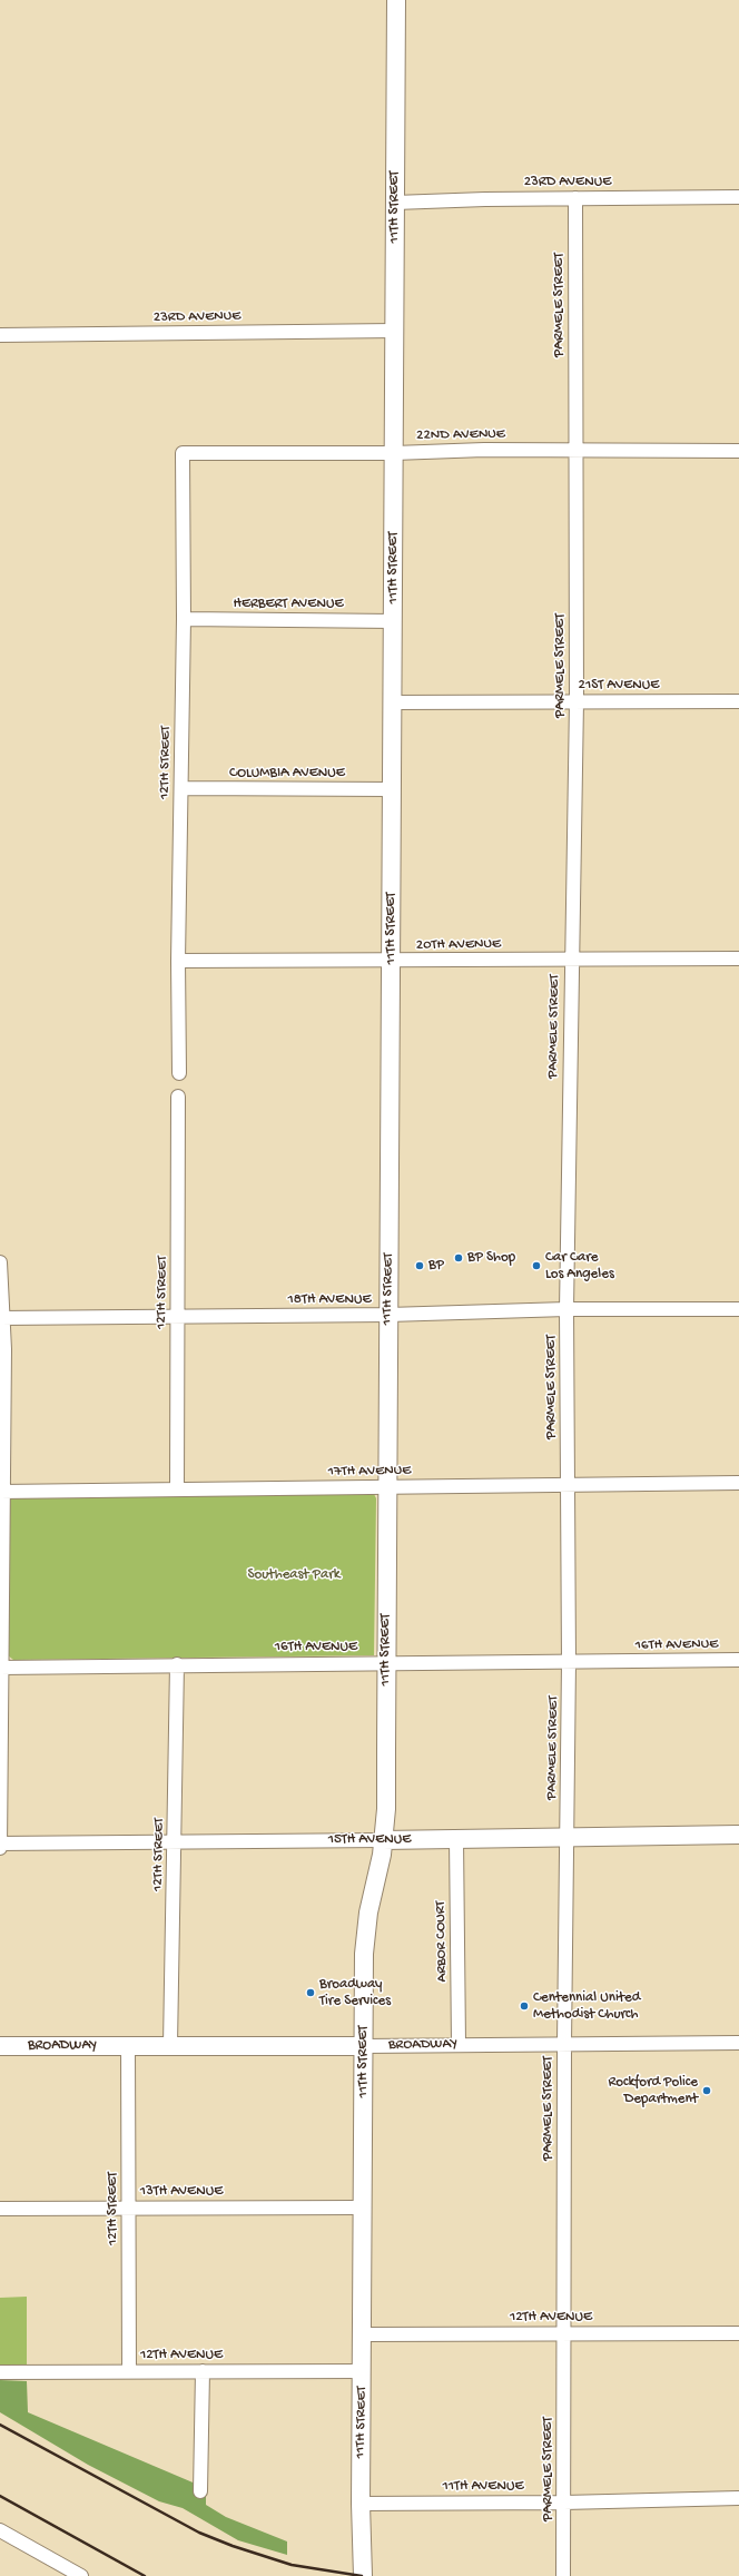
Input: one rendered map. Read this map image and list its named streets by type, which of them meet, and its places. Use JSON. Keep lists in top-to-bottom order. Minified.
{"streets":{"main road":["11TH STREET","15TH AVENUE","BROADWAY"],"street":["23RD AVENUE","PARMELE STREET","22ND AVENUE","HERBERT AVENUE","21ST AVENUE","12TH STREET","COLUMBIA AVENUE","20TH AVENUE","18TH AVENUE","17TH AVENUE","16TH AVENUE","ARBOR COURT","13TH AVENUE","12TH AVENUE","11TH AVENUE"]},"crossings":[["23RD AVENUE","11TH STREET"],["23RD AVENUE","PARMELE STREET"],["11TH STREET","22ND AVENUE"],["11TH STREET","HERBERT AVENUE"],["11TH STREET","21ST AVENUE"],["11TH STREET","COLUMBIA AVENUE"],["11TH STREET","20TH AVENUE"],["11TH STREET","18TH AVENUE"],["11TH STREET","17TH AVENUE"],["11TH STREET","16TH AVENUE"],["11TH STREET","15TH AVENUE"],["11TH STREET","BROADWAY"],["11TH STREET","13TH AVENUE"],["11TH STREET","12TH AVENUE"],["11TH STREET","11TH AVENUE"],["PARMELE STREET","22ND AVENUE"],["PARMELE STREET","21ST AVENUE"],["PARMELE STREET","20TH AVENUE"],["PARMELE STREET","18TH AVENUE"],["PARMELE STREET","17TH AVENUE"],["PARMELE STREET","16TH AVENUE"],["PARMELE STREET","15TH AVENUE"],["PARMELE STREET","BROADWAY"],["PARMELE STREET","12TH AVENUE"],["PARMELE STREET","11TH AVENUE"],["22ND AVENUE","12TH STREET"],["HERBERT AVENUE","12TH STREET"],["12TH STREET","COLUMBIA AVENUE"],["12TH STREET","20TH AVENUE"],["12TH STREET","18TH AVENUE"],["12TH STREET","17TH AVENUE"],["12TH STREET","16TH AVENUE"],["12TH STREET","15TH AVENUE"],["12TH STREET","BROADWAY"],["12TH STREET","13TH AVENUE"],["12TH STREET","12TH AVENUE"],["15TH AVENUE","ARBOR COURT"],["ARBOR COURT","BROADWAY"]],"parks":["Southeast Park"],"places":["BP Shop","BP","Car Care Los Angeles","Broadway Tire Services","Centennial United Methodist Church","Rockford Police Department"]}
